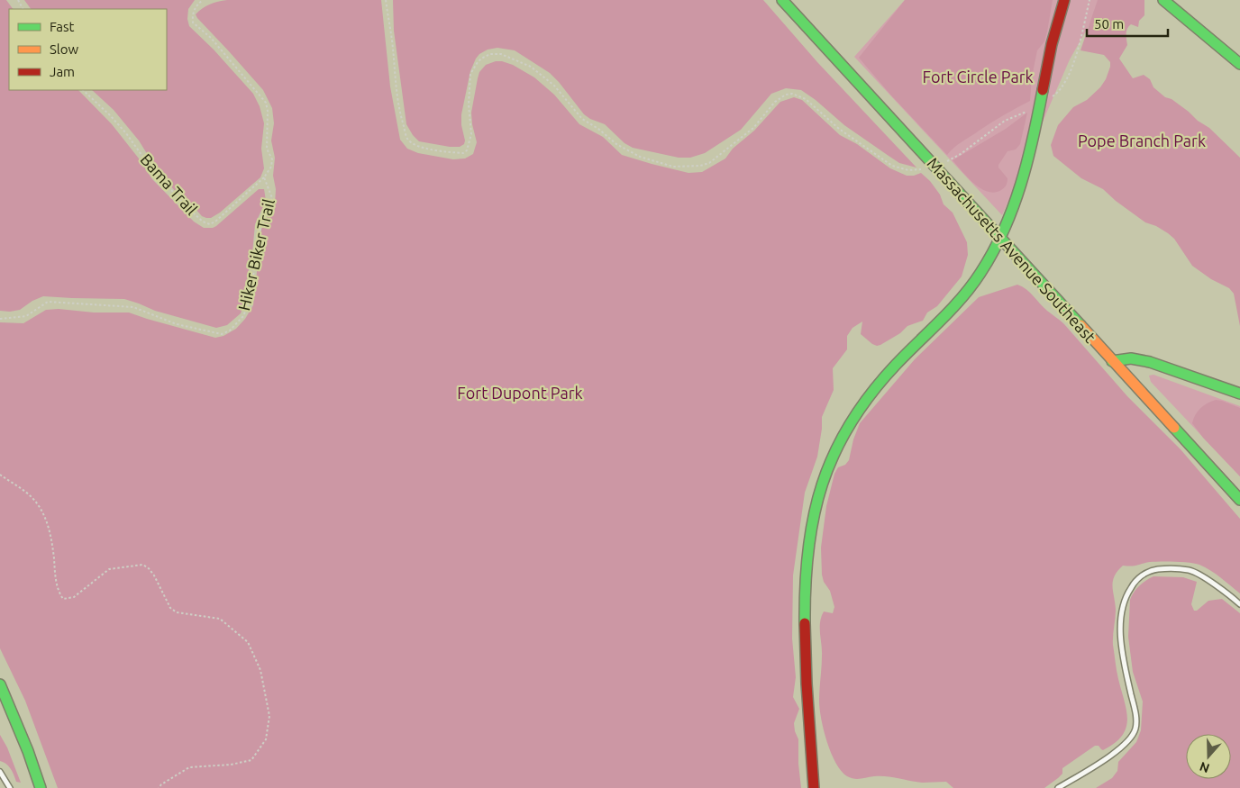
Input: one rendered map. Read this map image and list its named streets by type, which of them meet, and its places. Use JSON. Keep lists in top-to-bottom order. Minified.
{"streets":{"main road":["Massachusetts Avenue Southeast"],"path":["Bama Trail","Hiker Biker Trail"]},"crossings":[["Bama Trail","Hiker Biker Trail"]],"parks":["Fort Circle Park","Pope Branch Park","Fort Dupont Park"],"legend":["Fast","Slow","Jam"],"scale_bar":"50 m","north":"bottom"}
